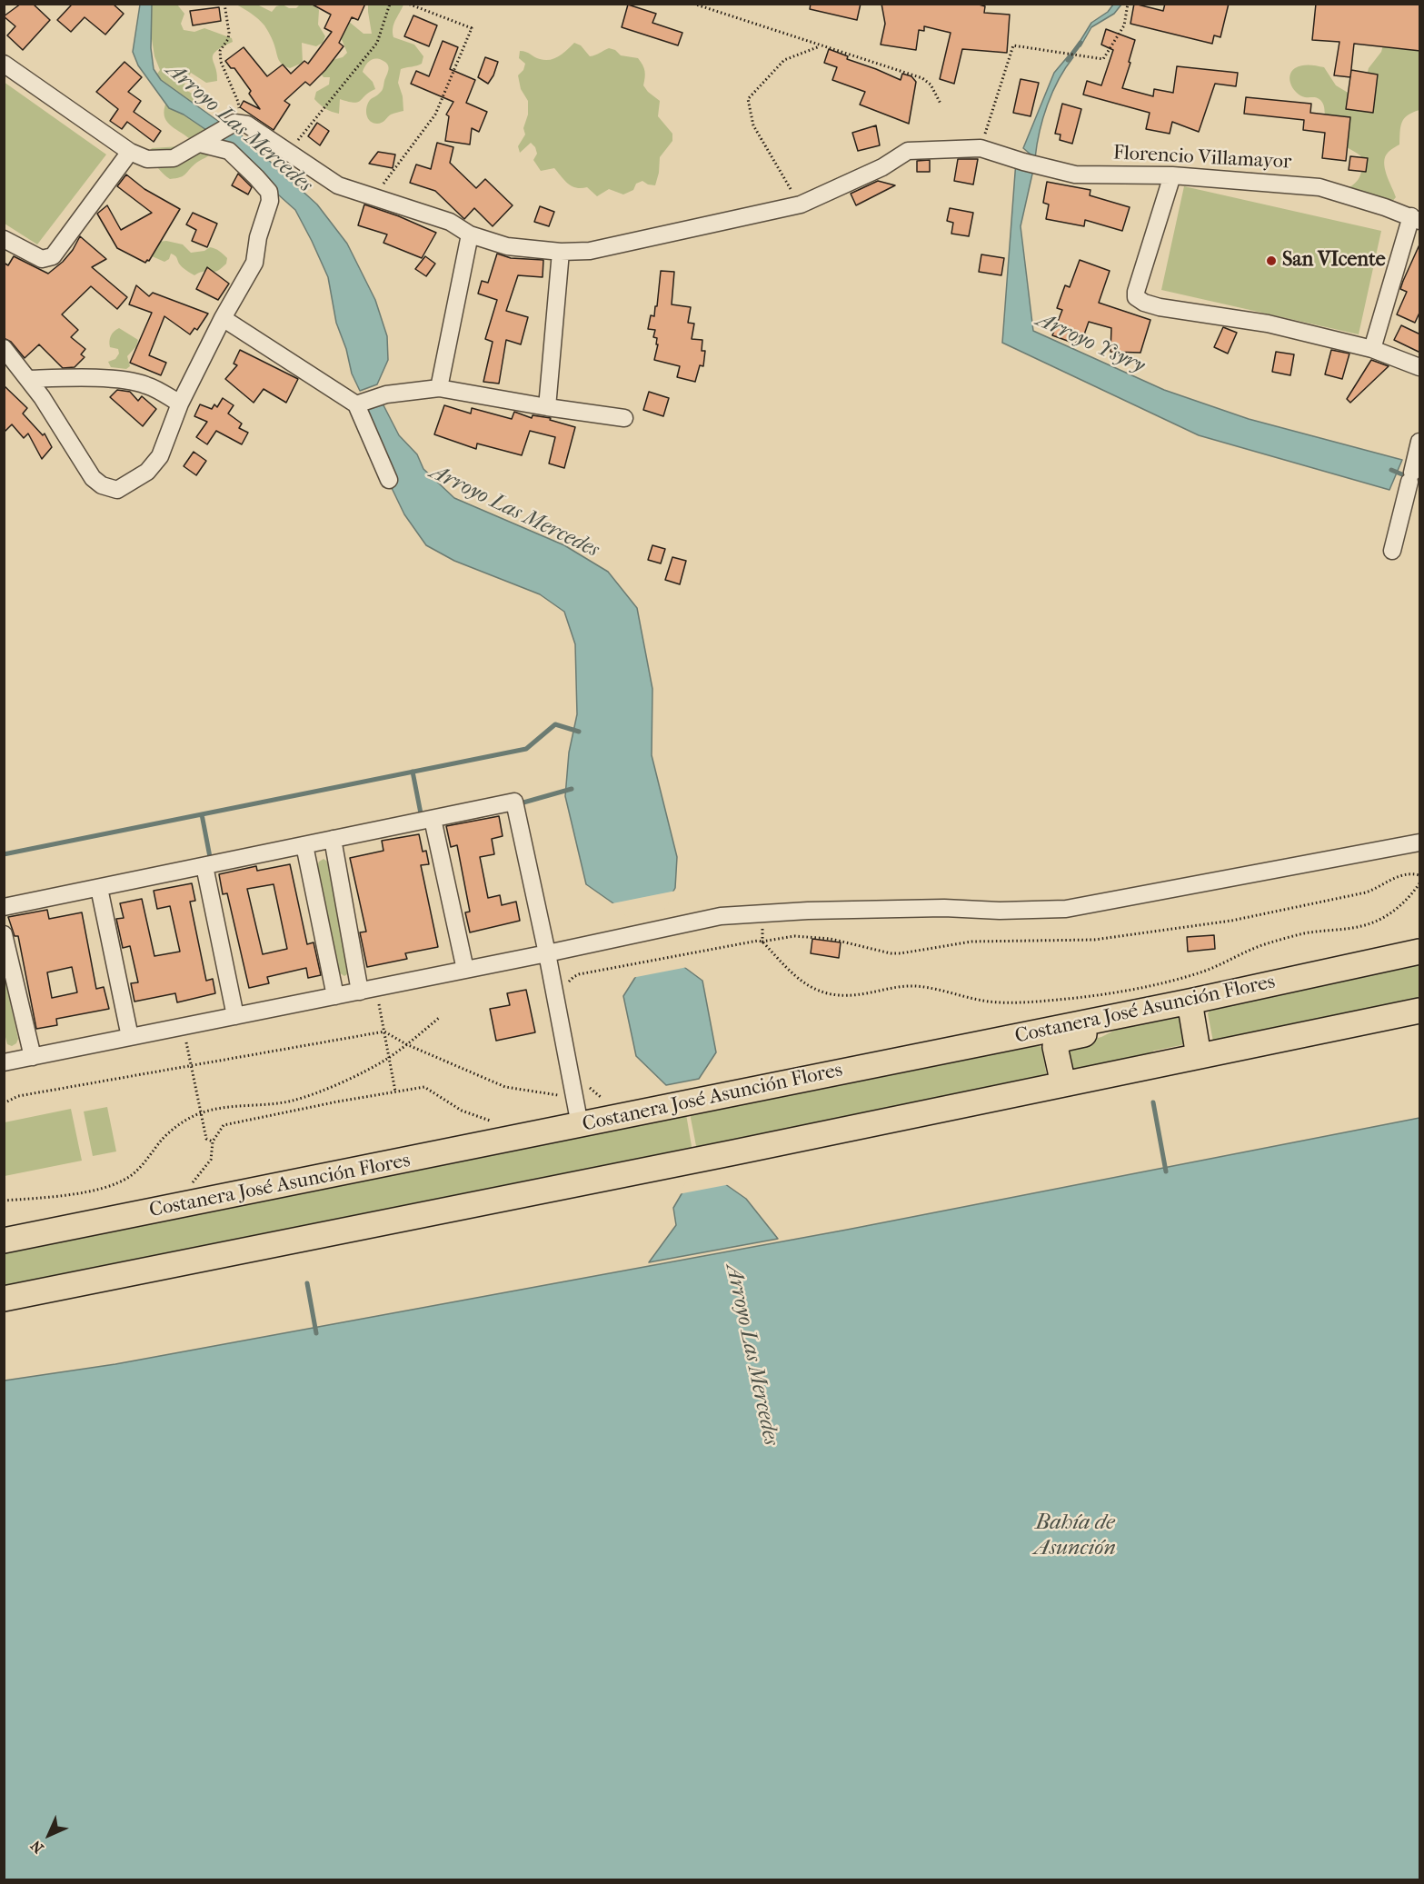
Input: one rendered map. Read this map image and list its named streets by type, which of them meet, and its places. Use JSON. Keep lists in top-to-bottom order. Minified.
{"streets":{"highway":["Costanera José Asunción Flores"],"street":["Florencio Villamayor"]},"water":["Arroyo Las Mercedes","Arroyo Ysyry","Bahía de Asunción"],"places":["San VIcente"],"north":"bottom left"}
